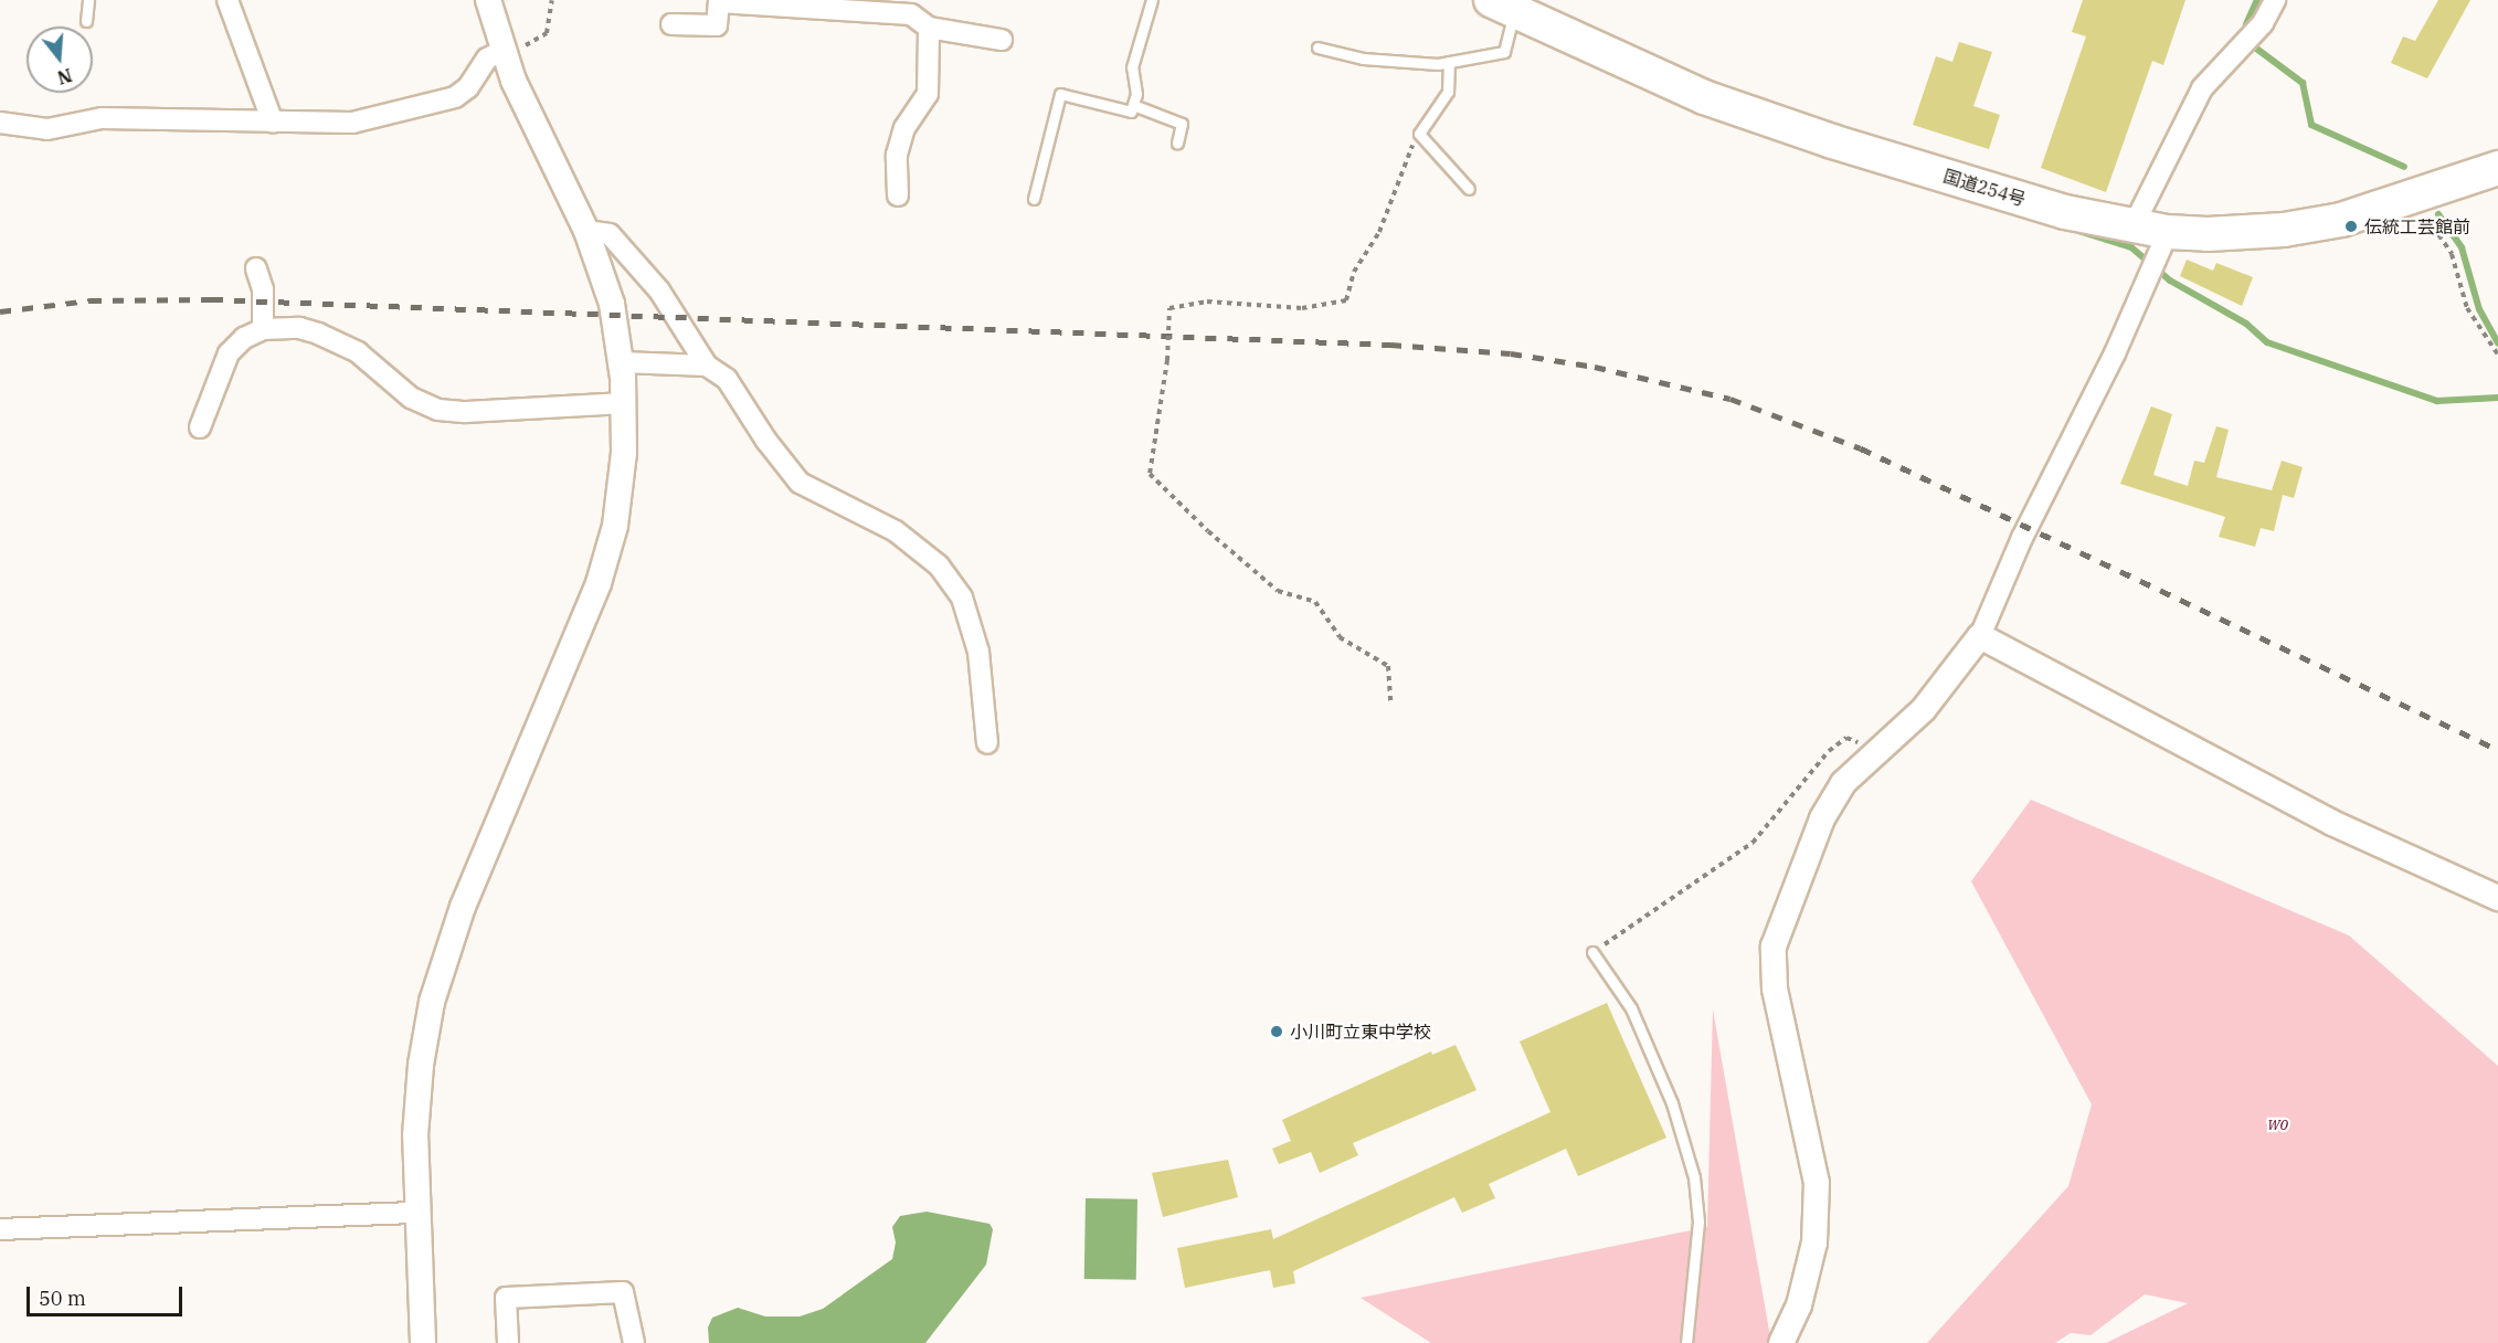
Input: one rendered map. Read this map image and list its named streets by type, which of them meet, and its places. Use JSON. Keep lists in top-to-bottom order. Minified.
{"streets":{"highway":["国道254号"]},"parks":["wo"],"places":["伝統工芸館前","小川町立東中学校"],"scale_bar":"50 m","north":"bottom"}
